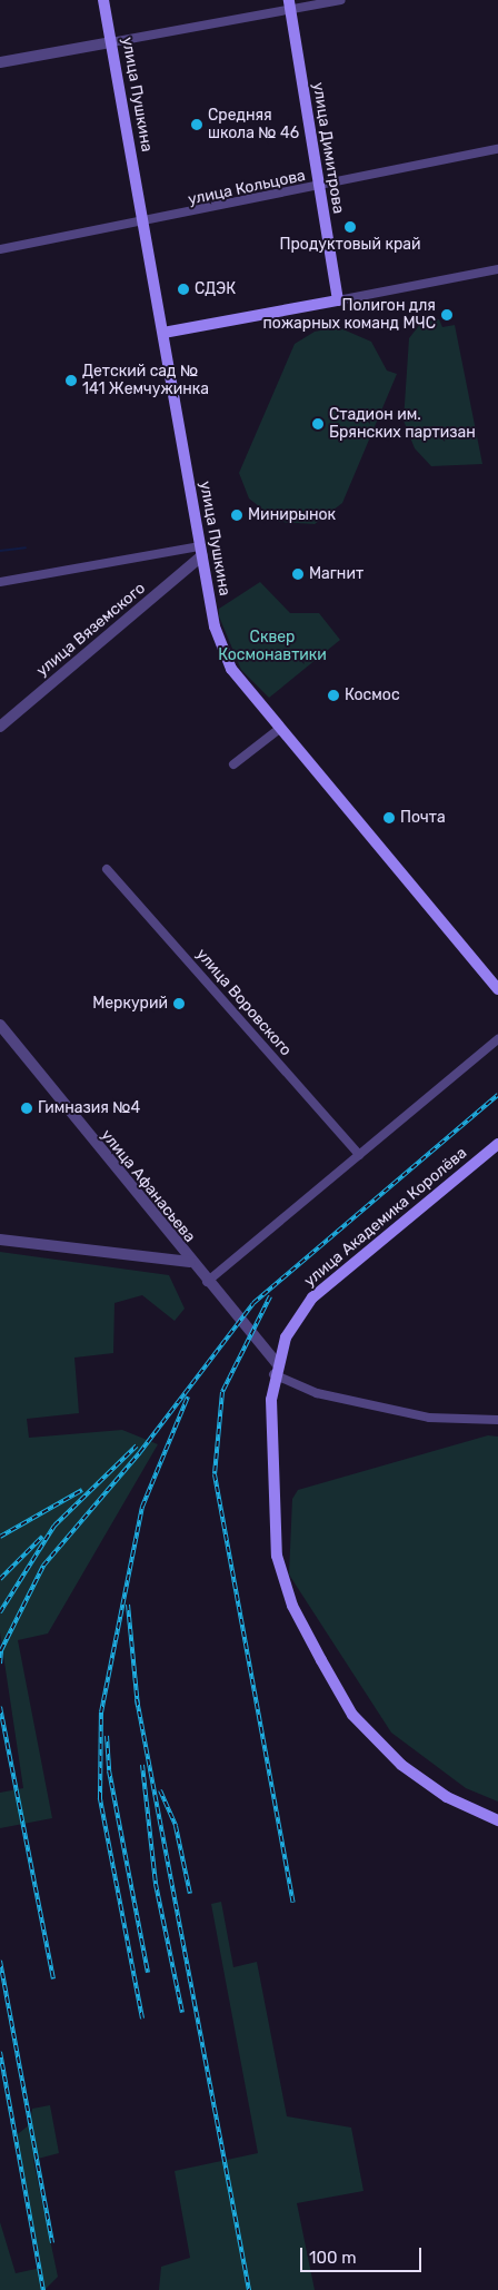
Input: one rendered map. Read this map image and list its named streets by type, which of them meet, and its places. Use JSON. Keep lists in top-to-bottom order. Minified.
{"streets":{"main road":["улица Пушкина","улица Димитрова","улица Академика Королёва"],"street":["улица Кольцова","улица Вяземского","улица Воровского","улица Афанасьева"]},"crossings":[["улица Пушкина","улица Кольцова"],["улица Пушкина","улица Вяземского"],["улица Димитрова","улица Кольцова"],["улица Афанасьева","улица Академика Королёва"]],"parks":["Сквер Космонавтики"],"places":["Средняя школа № 46","Продуктовый край","СДЭК","Полигон для пожарных команд МЧС","Детский сад № 141 Жемчужинка","Стадион им. Брянских партизан","Минирынок","Магнит","Космос","Почта","Меркурий","Гимназия №4"],"scale_bar":"100 m"}
